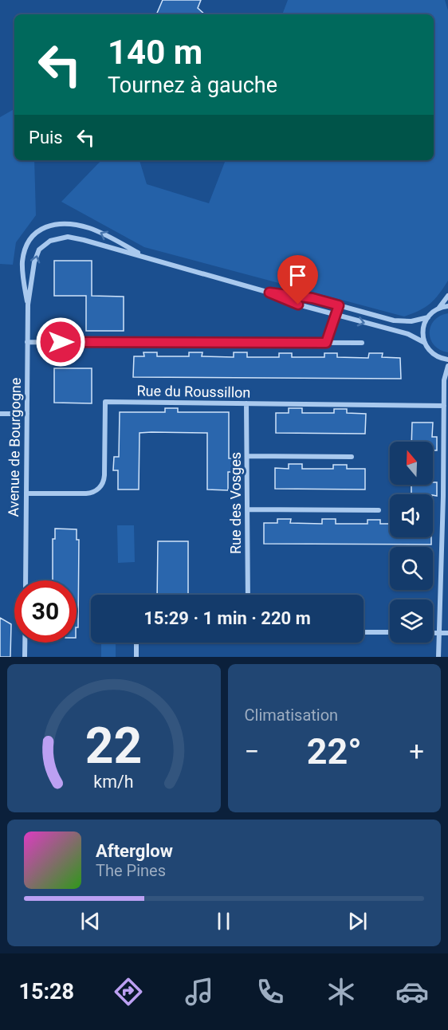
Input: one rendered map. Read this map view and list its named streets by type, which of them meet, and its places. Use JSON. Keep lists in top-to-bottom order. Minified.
{"streets":{"street":["Rue du Roussillon","Avenue de Bourgogne","Rue des Vosges"]},"crossings":[["Rue du Roussillon","Avenue de Bourgogne"],["Rue du Roussillon","Rue des Vosges"]],"north":"top","page":{"turn":["140 m","Tournez à gauche"],"then":"Puis","limit":"30","trip":"15:29 · 1 min · 220 m","tile":"Climatisation","heat":["−","22°","+"],"song":["Afterglow","The Pines"],"tabs":"15:28","gauge":["22","km/h"]}}
